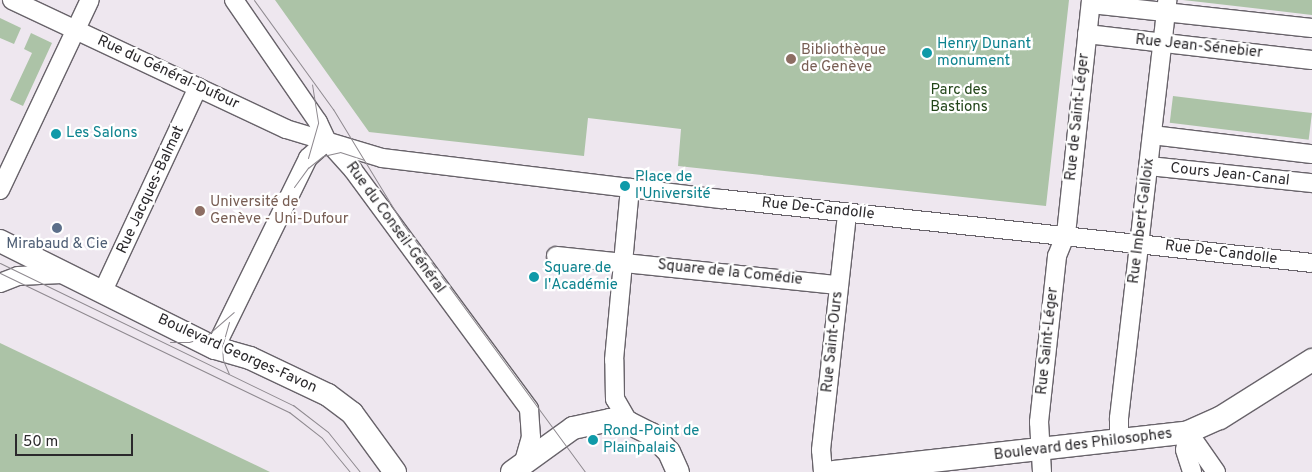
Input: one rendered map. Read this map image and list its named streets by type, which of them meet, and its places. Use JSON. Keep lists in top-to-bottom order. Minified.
{"streets":{"main road":["Boulevard Georges-Favon","Boulevard des Philosophes"],"street":["Rue Jean-Sénebier","Rue du Général-Dufour","Rue de Saint-Léger","Cours Jean-Canal","Rue Jacques-Balmat","Rue De-Candolle","Rue Imbert-Galloix","Rue du Conseil-Général","Square de la Comédie","Rue Saint-Léger","Rue Saint-Ours"]},"crossings":[["Rue Jean-Sénebier","Rue de Saint-Léger"],["Rue Jean-Sénebier","Rue Imbert-Galloix"],["Rue du Général-Dufour","Rue Jacques-Balmat"],["Rue du Général-Dufour","Rue De-Candolle"],["Rue du Général-Dufour","Rue du Conseil-Général"],["Rue de Saint-Léger","Rue De-Candolle"],["Rue de Saint-Léger","Rue Saint-Léger"],["Cours Jean-Canal","Rue Imbert-Galloix"],["Rue Jacques-Balmat","Boulevard Georges-Favon"],["Rue De-Candolle","Rue Imbert-Galloix"],["Rue De-Candolle","Rue du Conseil-Général"],["Rue De-Candolle","Rue Saint-Léger"],["Rue De-Candolle","Rue Saint-Ours"],["Rue Imbert-Galloix","Boulevard des Philosophes"],["Square de la Comédie","Rue Saint-Ours"],["Rue Saint-Léger","Boulevard des Philosophes"]],"parks":["Parc des Bastions"],"places":["Henry Dunant monument","Bibliothèque de Genève","Les Salons","Place de l'Université","Université de Genève - Uni-Dufour","Mirabaud & Cie","Square de l'Académie","Rond-Point de Plainpalais"],"scale_bar":"50 m"}
